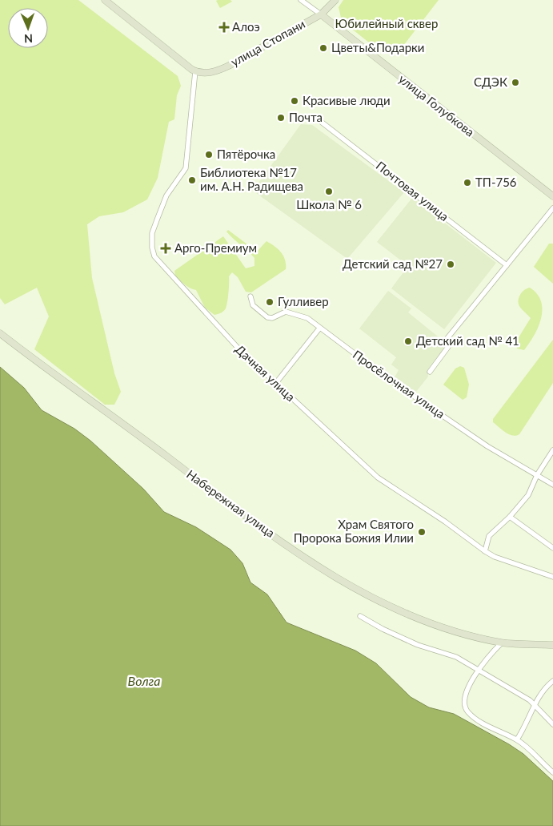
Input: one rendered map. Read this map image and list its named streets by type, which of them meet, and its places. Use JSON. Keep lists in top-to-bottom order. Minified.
{"streets":{"street":["улица Стопани","улица Голубкова","Почтовая улица","Дачная улица","Просёлочная улица","Набережная улица"]},"crossings":[["улица Стопани","улица Голубкова"],["улица Стопани","Дачная улица"]],"water":["Волга"],"parks":["Юбилейный сквер"],"places":{"health":["Алоэ","Арго-Премиум"],"other":["Цветы&Подарки","СДЭК","Красивые люди","Почта","Пятёрочка","Библиотека №17 им. А.Н. Радищева","ТП-756","Школа № 6","Детский сад №27","Гулливер","Детский сад № 41","Храм Святого Пророка Божия Илии"]},"north":"bottom"}
